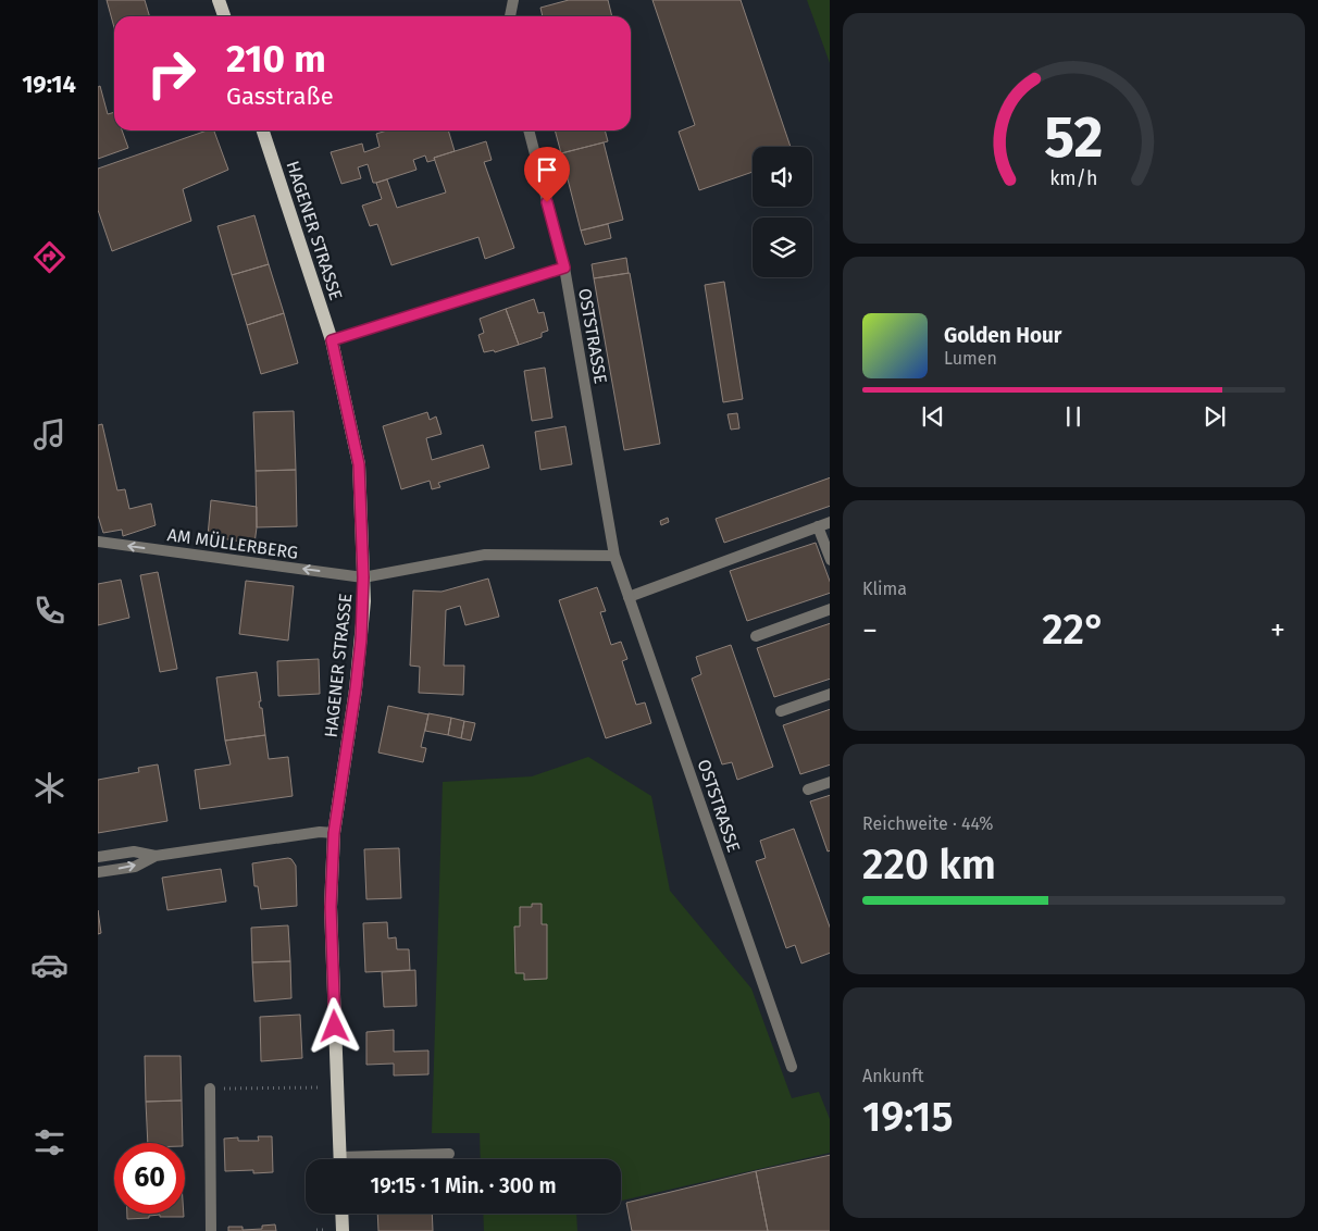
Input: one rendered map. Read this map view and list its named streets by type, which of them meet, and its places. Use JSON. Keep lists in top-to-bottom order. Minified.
{"streets":{"main road":["HAGENER STRASSE"],"street":["OSTSTRASSE","AM MÜLLERBERG"]},"crossings":[["HAGENER STRASSE","AM MÜLLERBERG"]],"one_way":["AM MÜLLERBERG"],"page":{"tabs":"19:14","turn":["210 m","Gasstraße"],"song":["Golden Hour","Lumen"],"tile":["Klima",["Reichweite · 44%","220 km"],["Ankunft","19:15"]],"heat":["−","22°","+"],"limit":"60","trip":"19:15 · 1 Min. · 300 m","gauge":["52","km/h"]}}
